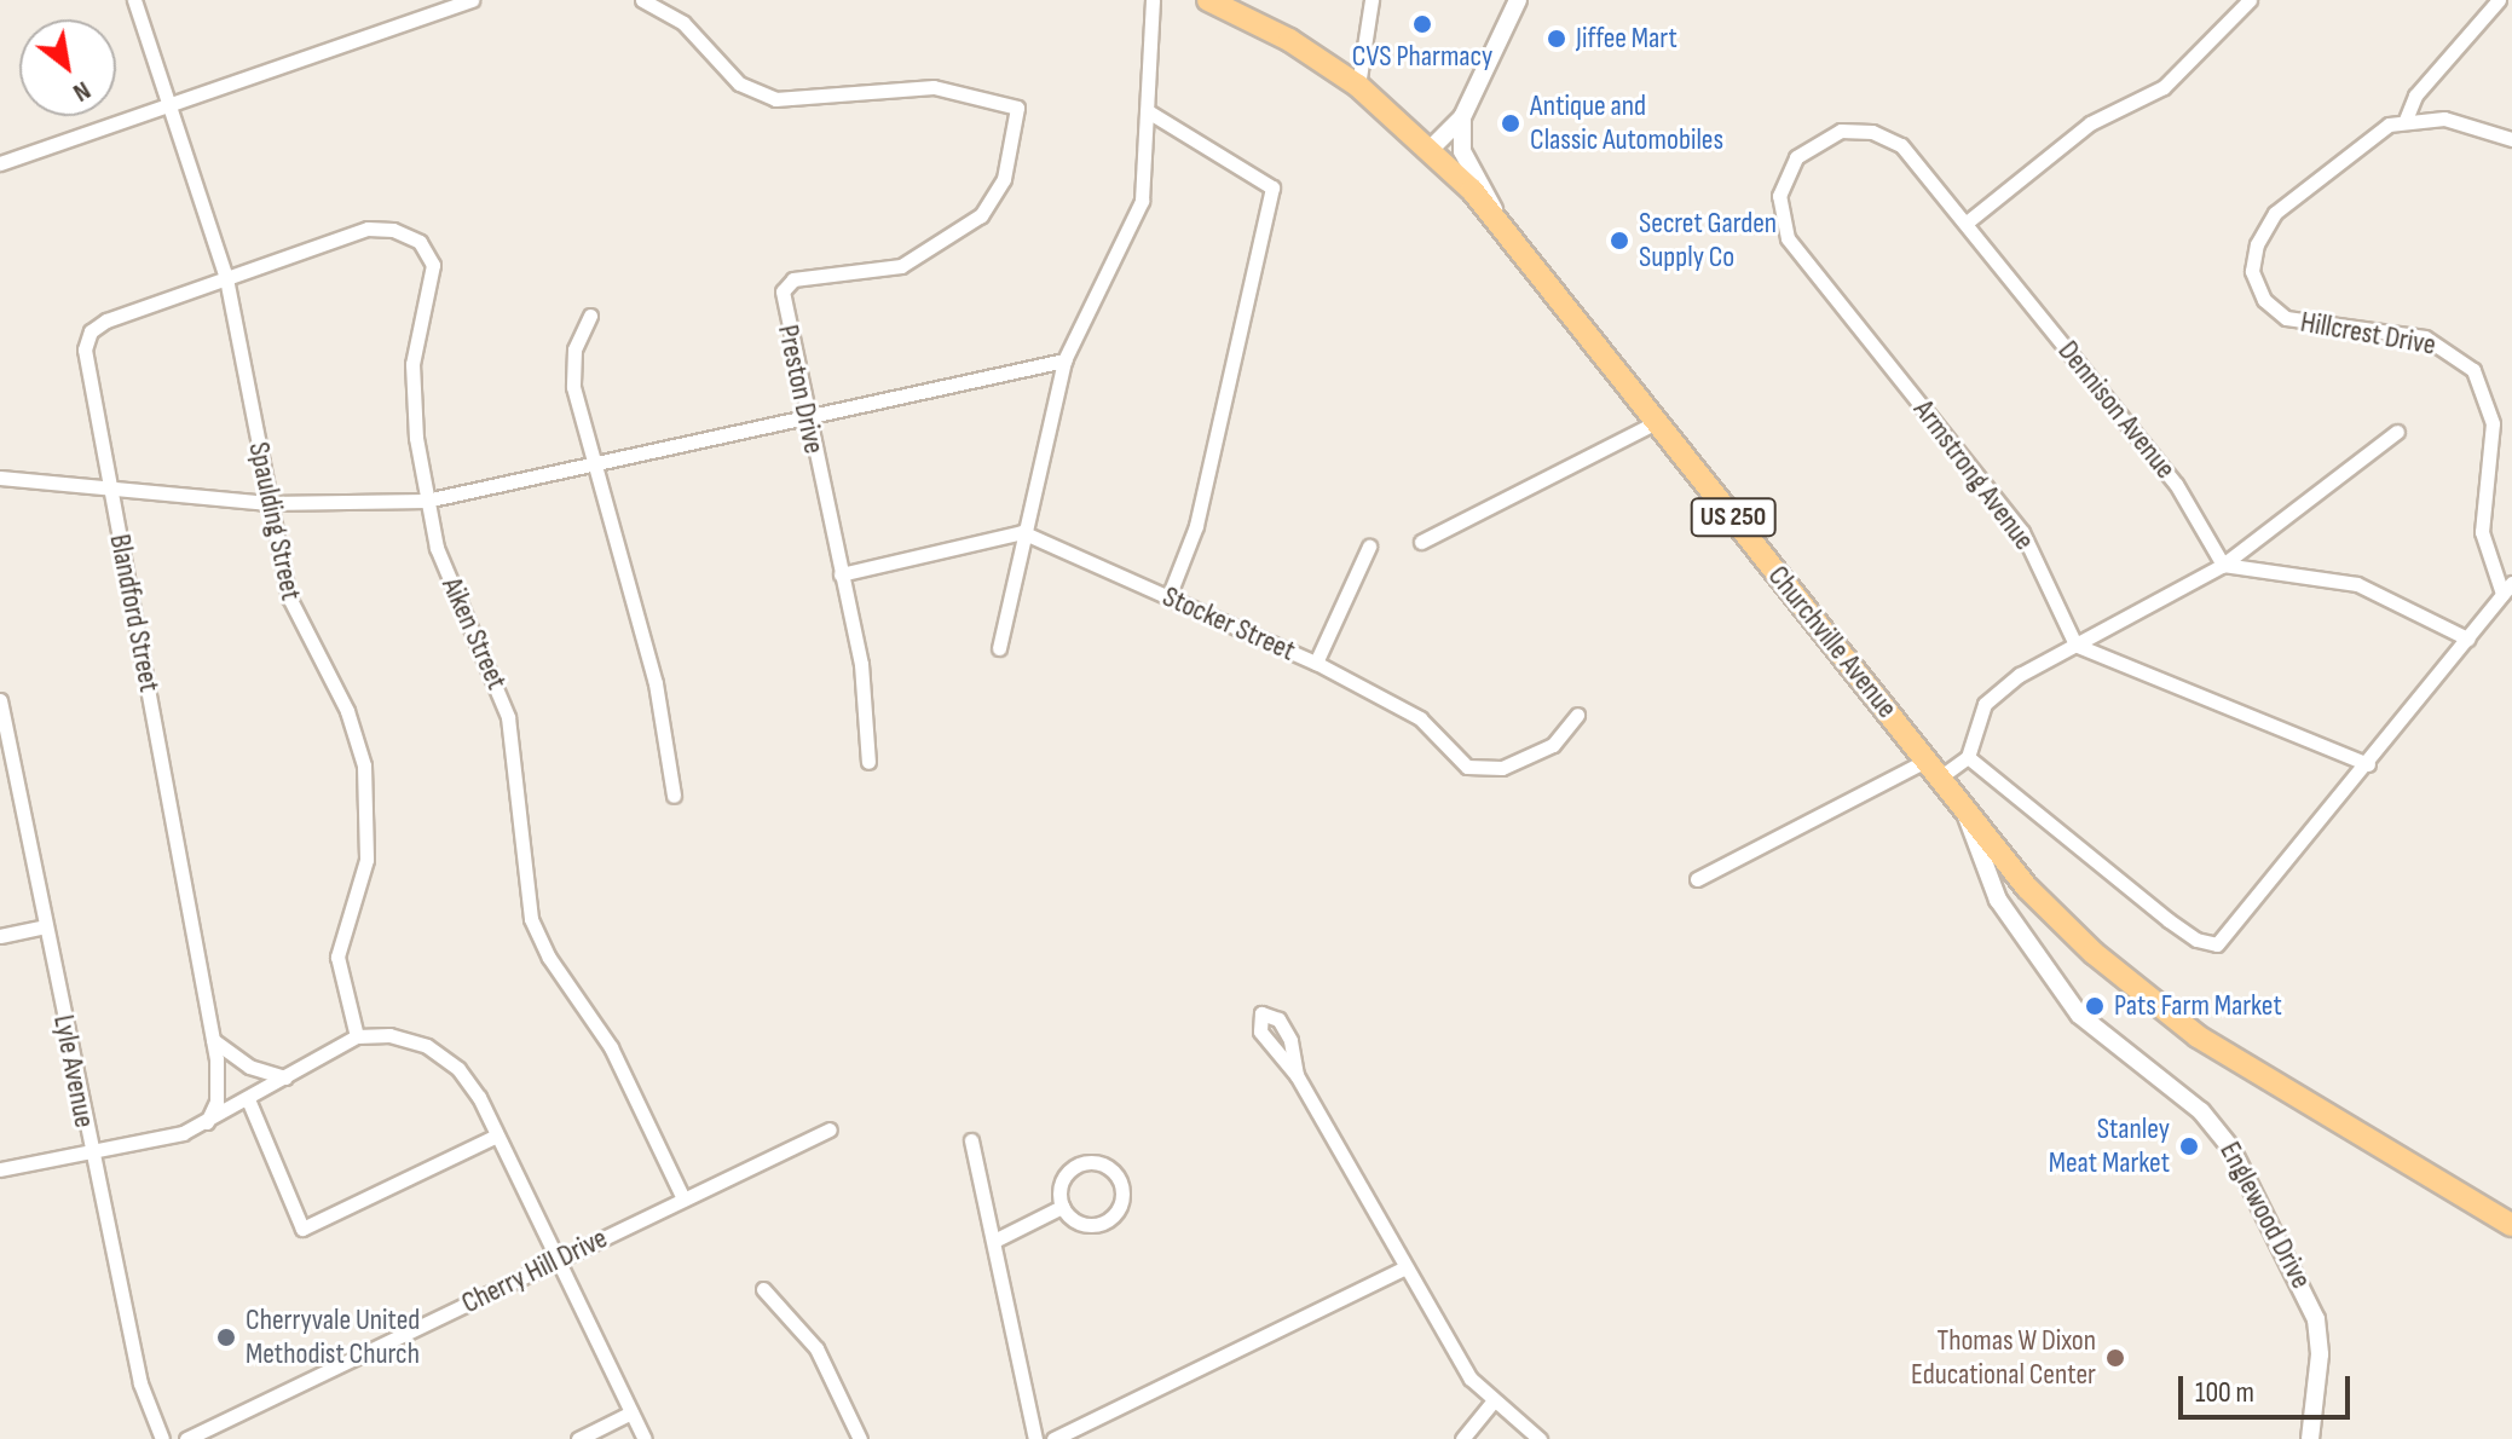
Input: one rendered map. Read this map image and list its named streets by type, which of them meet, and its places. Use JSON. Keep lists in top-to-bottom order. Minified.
{"streets":{"main road":["US 250","Churchville Avenue"],"street":["Hillcrest Drive","Preston Drive","Dennison Avenue","Armstrong Avenue","Spaulding Street","Blandford Street","Stocker Street","Aiken Street","Lyle Avenue","Englewood Drive","Cherry Hill Drive"]},"crossings":[["Dennison Avenue","Armstrong Avenue"],["Spaulding Street","Blandford Street"],["Spaulding Street","Aiken Street"],["Blandford Street","Aiken Street"],["Aiken Street","Cherry Hill Drive"],["Churchville Avenue","Englewood Drive"]],"places":["CVS Pharmacy","Jiffee Mart","Antique and Classic Automobiles","Secret Garden Supply Co","Pats Farm Market","Stanley Meat Market","Cherryvale United Methodist Church","Thomas W Dixon Educational Center"],"scale_bar":"100 m","north":"bottom right"}
